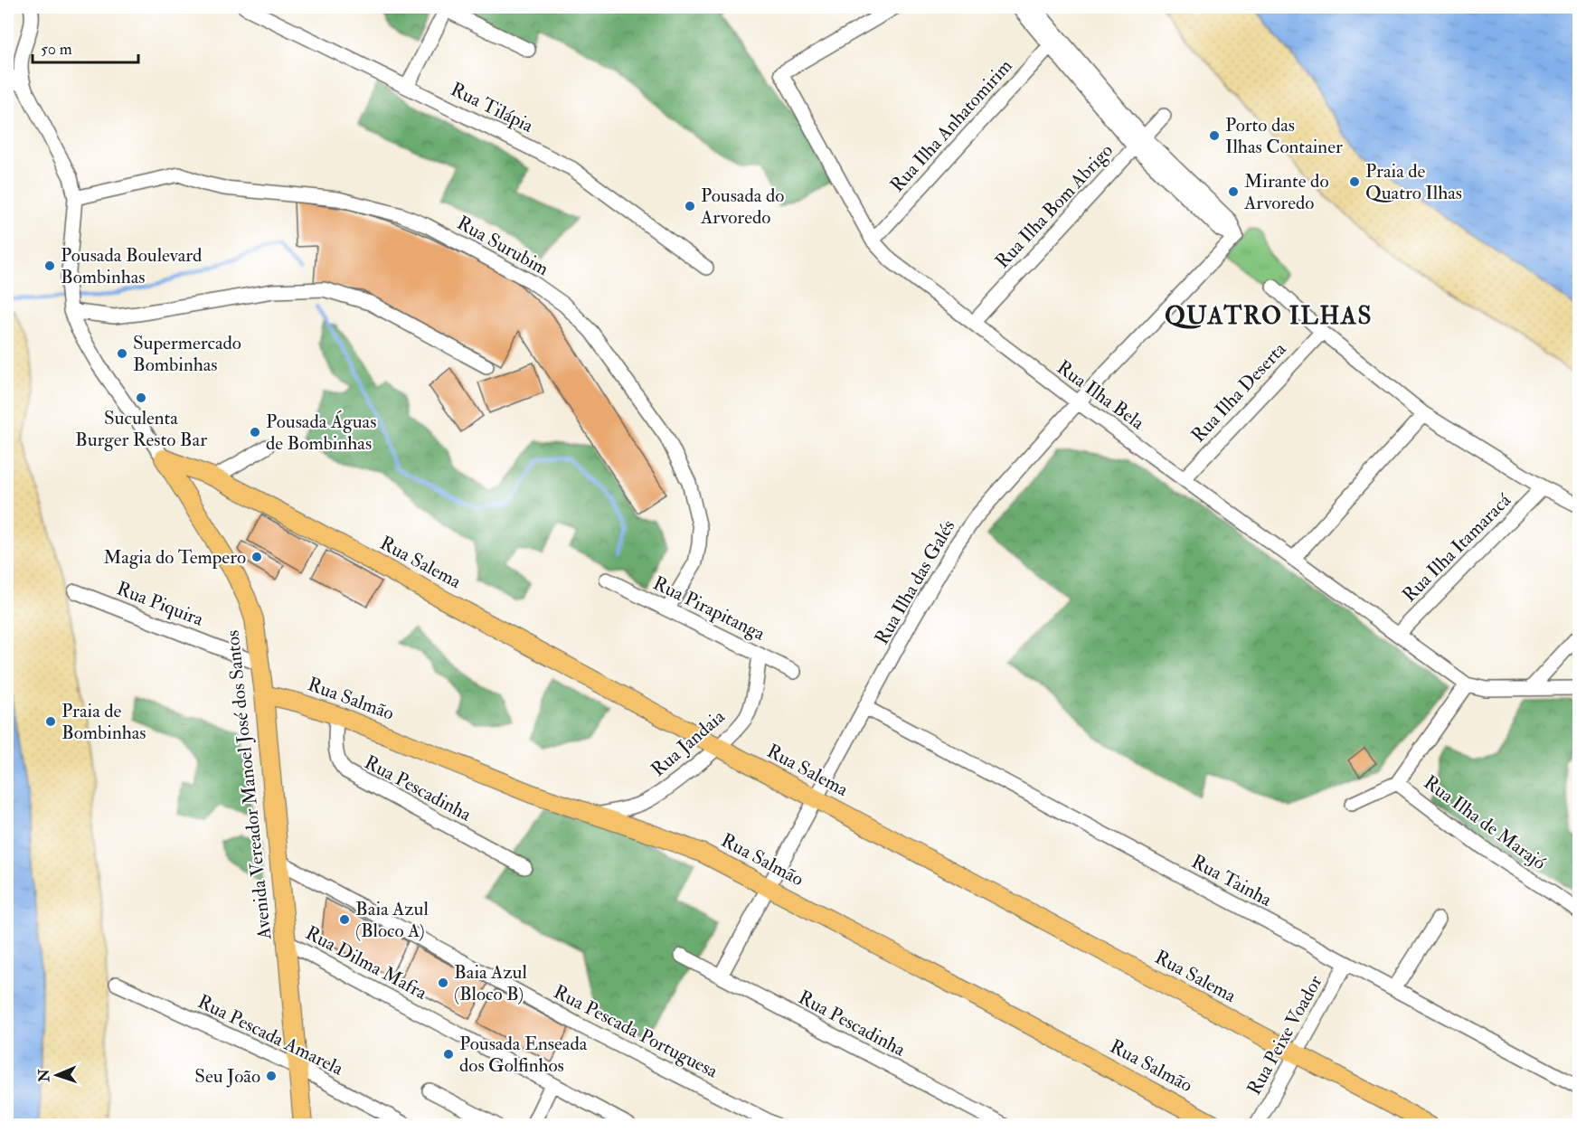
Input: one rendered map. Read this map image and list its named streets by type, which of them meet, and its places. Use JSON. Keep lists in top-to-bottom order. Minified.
{"streets":{"main road":["Rua Salema","Rua Salmão","Avenida Vereador Manoel José dos Santos"],"street":["Rua Tilápia","Rua Ilha Anhatomirim","Rua Ilha Bom Abrigo","Rua Surubim","Rua Ilha Deserta","Rua Ilha Bela","Rua Ilha Itamaracá","Rua Ilha das Galés","Rua Piquira","Rua Pirapitanga","Rua Jandaia","Rua Pescadinha","Rua Ilha de Marajó","Rua Tainha","Rua Dilma Mafra","Rua Pescada Portuguesa","Rua Pescada Amarela","Rua Peixe Voador"]},"crossings":[["Rua Ilha Anhatomirim","Rua Ilha Bela"],["Rua Ilha Bom Abrigo","Rua Ilha Bela"],["Rua Ilha Bom Abrigo","Rua Ilha das Galés"],["Rua Surubim","Rua Pirapitanga"],["Rua Surubim","Avenida Vereador Manoel José dos Santos"],["Rua Ilha Deserta","Rua Ilha Bela"],["Rua Ilha Bela","Rua Ilha Itamaracá"],["Rua Ilha Bela","Rua Ilha das Galés"],["Rua Salema","Rua Ilha das Galés"],["Rua Salema","Rua Jandaia"],["Rua Salema","Avenida Vereador Manoel José dos Santos"],["Rua Salema","Rua Peixe Voador"],["Rua Ilha das Galés","Rua Salmão"],["Rua Ilha das Galés","Rua Pescadinha"],["Rua Ilha das Galés","Rua Tainha"],["Rua Piquira","Avenida Vereador Manoel José dos Santos"],["Rua Pirapitanga","Rua Jandaia"],["Rua Salmão","Rua Jandaia"],["Rua Salmão","Avenida Vereador Manoel José dos Santos"],["Rua Salmão","Rua Pescadinha"],["Avenida Vereador Manoel José dos Santos","Rua Dilma Mafra"],["Avenida Vereador Manoel José dos Santos","Rua Pescada Portuguesa"],["Avenida Vereador Manoel José dos Santos","Rua Pescada Amarela"],["Rua Tainha","Rua Peixe Voador"]],"districts":["QUATRO ILHAS"],"places":["Porto das Ilhas Container","Praia de Quatro Ilhas","Mirante do Arvoredo","Pousada do Arvoredo","Pousada Boulevard Bombinhas","Supermercado Bombinhas","Suculenta Burger Resto Bar","Pousada Águas de Bombinhas","Magia do Tempero","Praia de Bombinhas","Baia Azul (Bloco A)","Baia Azul (Bloco B)","Pousada Enseada dos Golfinhos","Seu João"],"scale_bar":"50 m","north":"left"}
